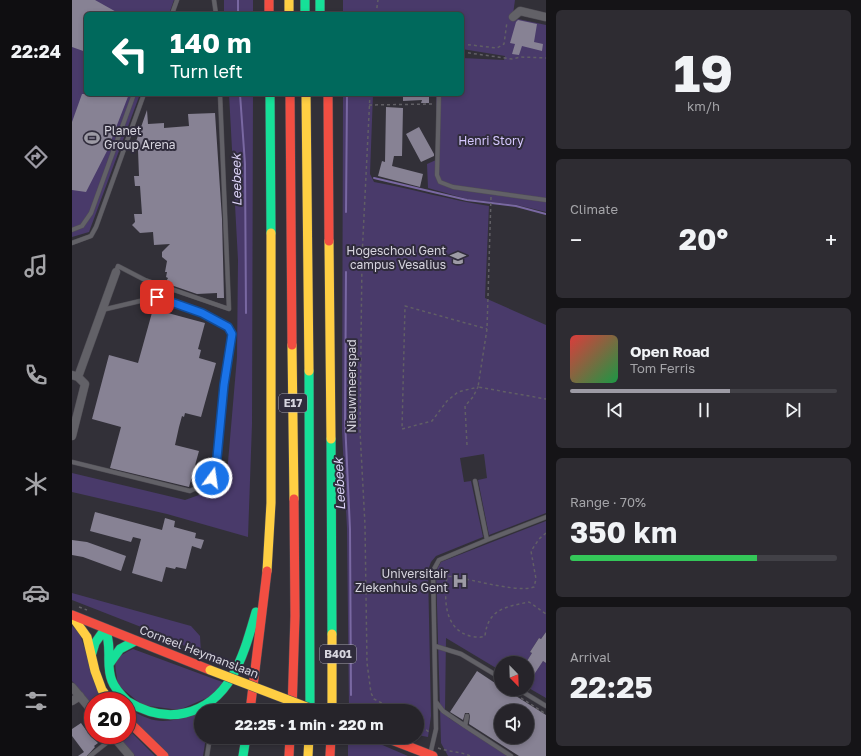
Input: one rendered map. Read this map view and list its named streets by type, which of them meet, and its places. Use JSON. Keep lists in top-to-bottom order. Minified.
{"streets":{"main road":["E17","Corneel Heymanslaan","B401"],"path":["Nieuwmeerspad"]},"water":["Leebeek"],"parks":["Henri Story"],"places":{"sports":["Planet Group Arena"],"school or university":["Hogeschool Gent campus Vesalius"],"hospital":["Universitair Ziekenhuis Gent"]},"north":"bottom right","page":{"tabs":"22:24","tile":[["19","km/h"],"Climate",["Range · 70%","350 km"],["Arrival","22:25"]],"turn":["140 m","Turn left"],"heat":["−","20°","+"],"song":["Open Road","Tom Ferris"],"limit":"20","trip":"22:25 · 1 min · 220 m"}}
